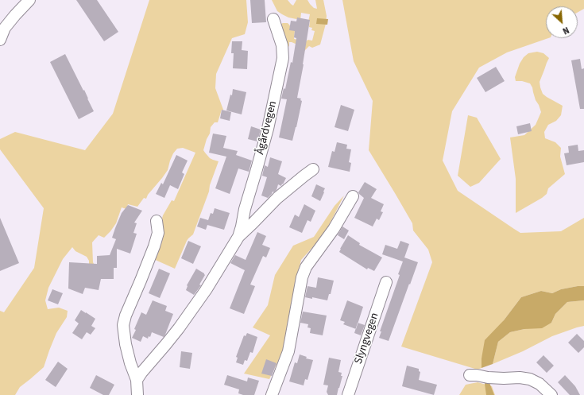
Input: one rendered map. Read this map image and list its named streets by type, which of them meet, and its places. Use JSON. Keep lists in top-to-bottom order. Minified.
{"streets":{"street":["Ågårdvegen","Slyngvegen"]},"north":"bottom right"}
